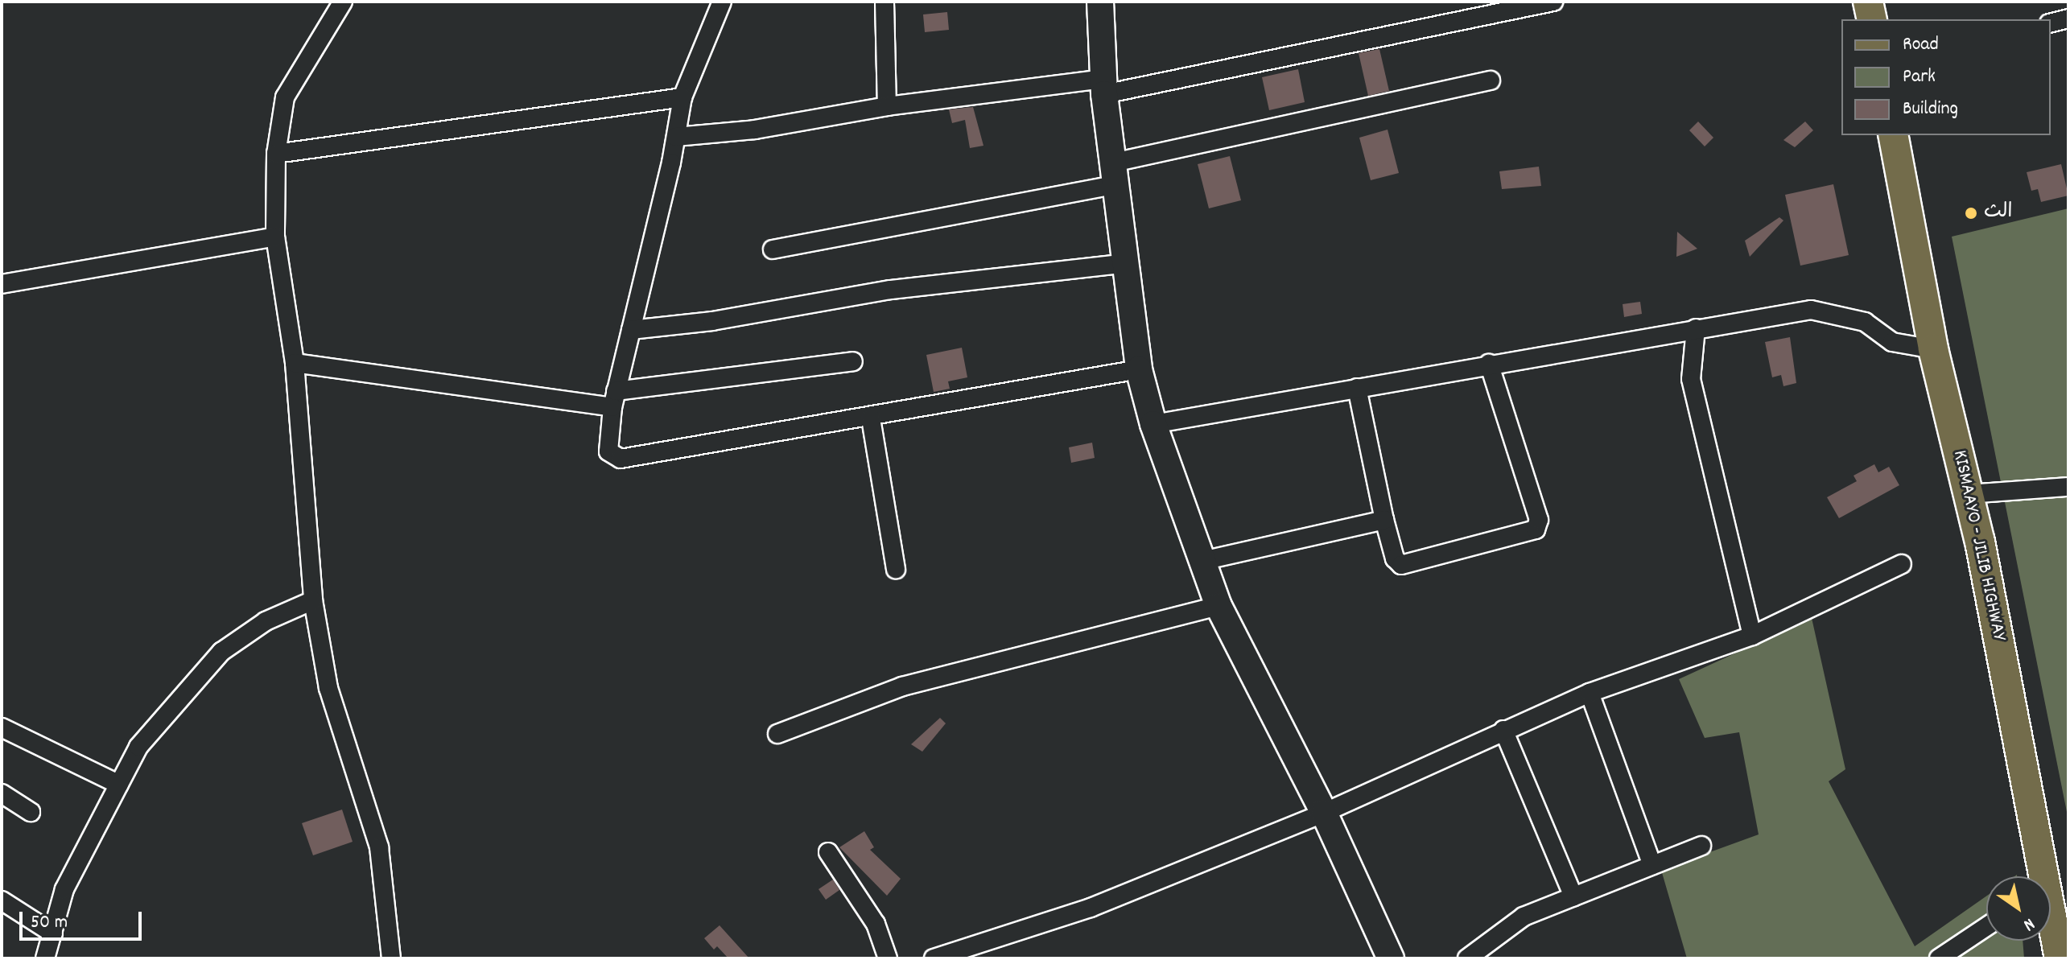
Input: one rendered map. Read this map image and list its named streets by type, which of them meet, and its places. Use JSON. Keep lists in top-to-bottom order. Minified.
{"streets":{"main road":["KISMAAYO - JILIB HIGHWAY"]},"places":["الث"],"legend":["Road","Park","Building"],"scale_bar":"50 m","north":"bottom right"}
